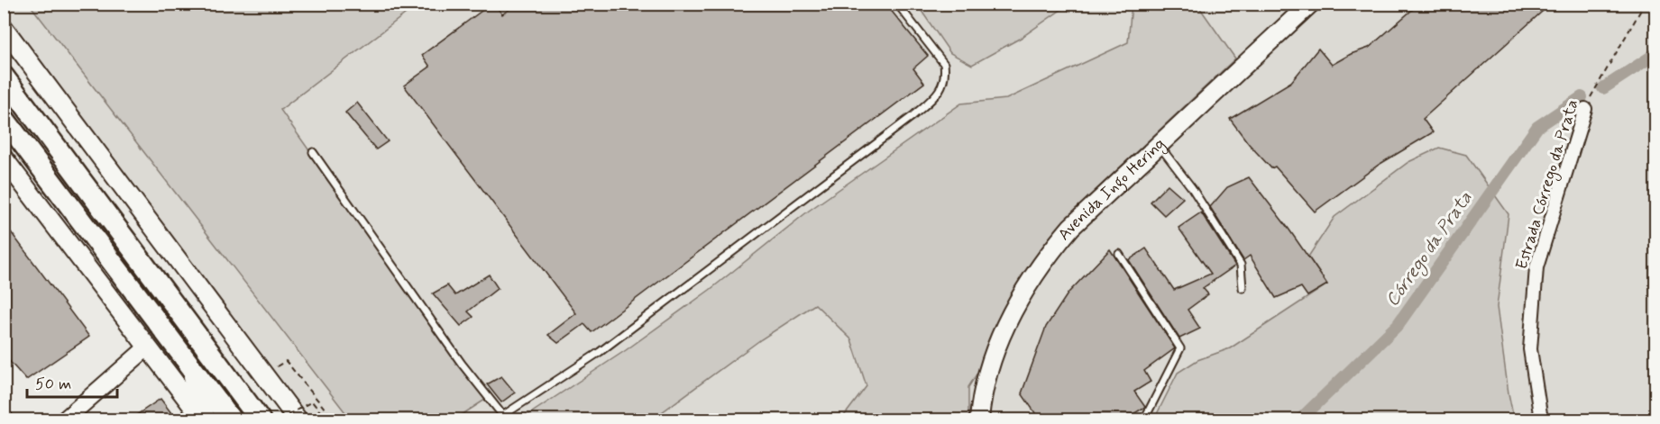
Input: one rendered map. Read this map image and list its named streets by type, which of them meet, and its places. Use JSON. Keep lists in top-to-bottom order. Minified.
{"streets":{"main road":["Avenida Ingo Hering"],"street":["Estrada Córrego da Prata"]},"water":["Córrego da Prata"],"scale_bar":"50 m"}
